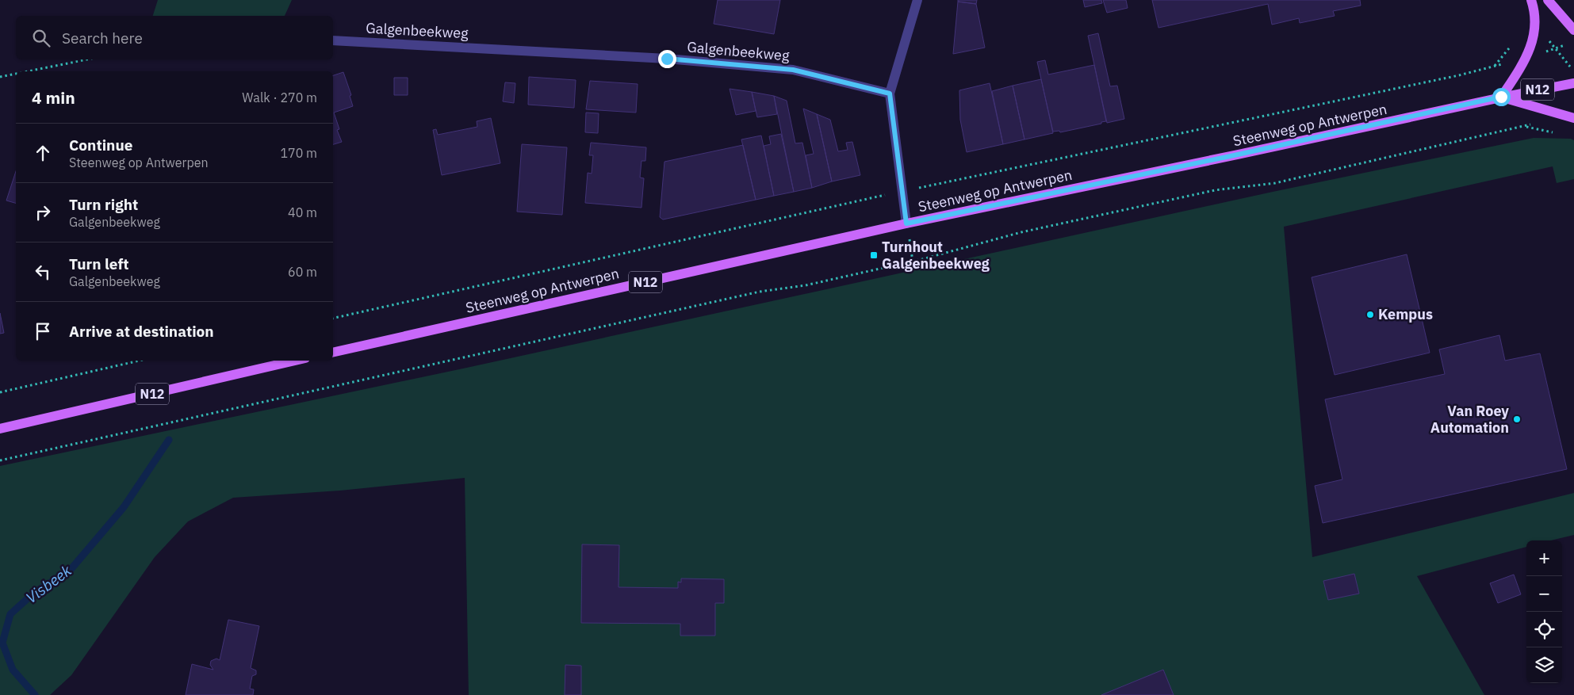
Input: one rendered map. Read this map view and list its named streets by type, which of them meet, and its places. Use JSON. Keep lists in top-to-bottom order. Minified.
{"streets":{"main road":["N12","Steenweg op Antwerpen"],"street":["Galgenbeekweg"]},"water":["Visbeek"],"places":{"transit":["Turnhout Galgenbeekweg"],"other":["Kempus","Van Roey Automation"]},"page":{"search":"Search here","heading":["4 min","Walk · 270 m"],"list":[["Continue","Steenweg op Antwerpen","170 m"],["Turn right","Galgenbeekweg","40 m"],["Turn left","Galgenbeekweg","60 m"],"Arrive at destination"],"map_buttons":["+","−"]}}
